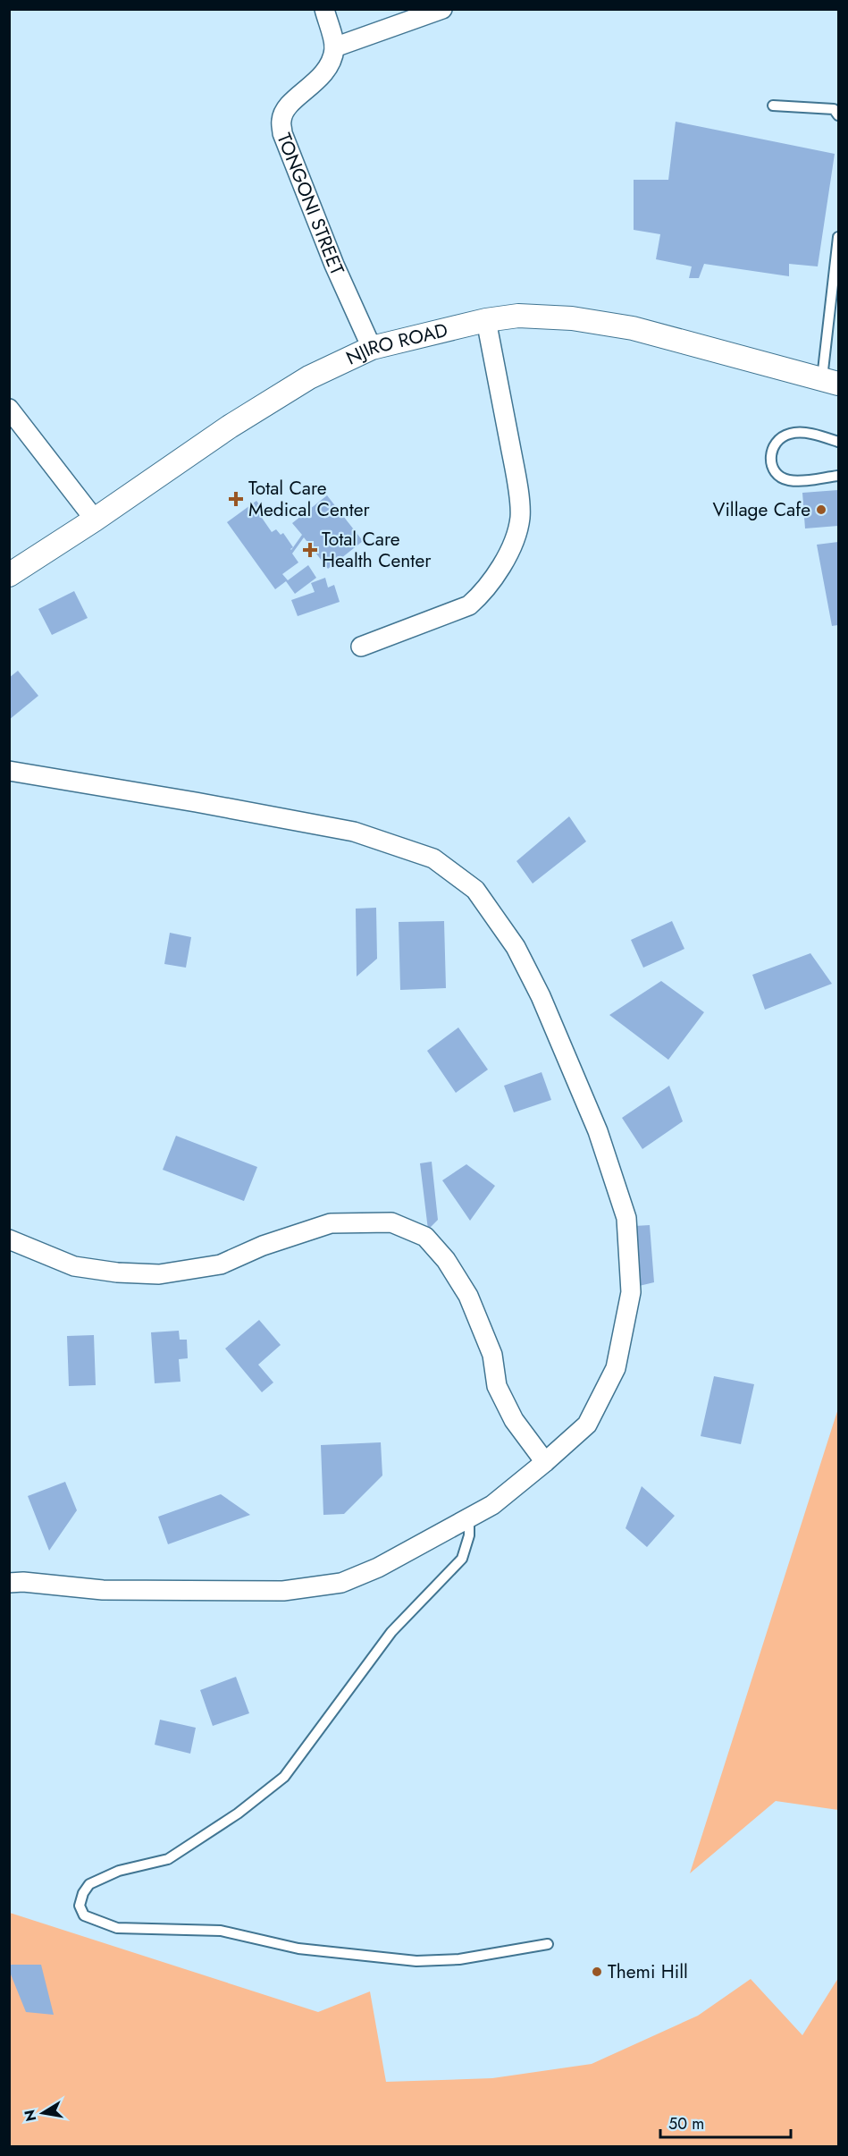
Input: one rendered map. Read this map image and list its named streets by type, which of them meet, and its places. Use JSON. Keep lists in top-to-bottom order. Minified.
{"streets":{"street":["TONGONI STREET","NJIRO ROAD"]},"crossings":[["TONGONI STREET","NJIRO ROAD"]],"places":{"health":["Total Care Medical Center","Total Care Health Center"],"other":["Village Cafe","Themi Hill"]},"scale_bar":"50 m","north":"left"}
